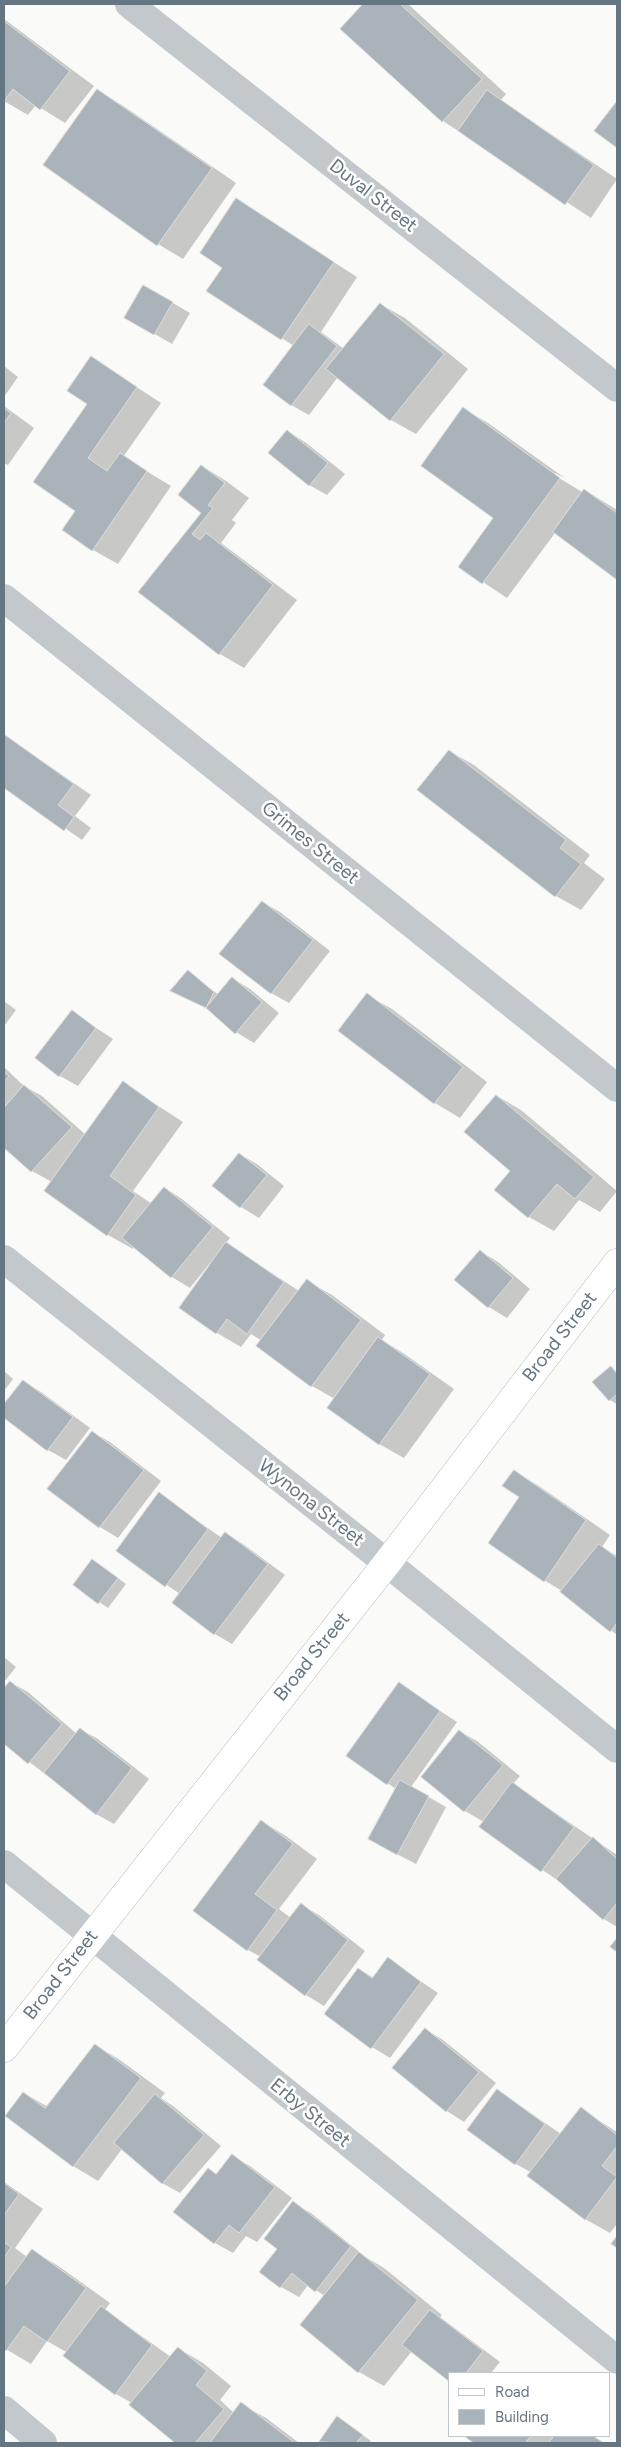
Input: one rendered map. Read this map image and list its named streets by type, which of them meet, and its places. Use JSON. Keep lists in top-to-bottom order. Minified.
{"streets":{"street":["Duval Street","Grimes Street","Broad Street","Wynona Street","Erby Street"]},"crossings":[["Broad Street","Wynona Street"],["Broad Street","Erby Street"]],"legend":["Road","Building"]}
